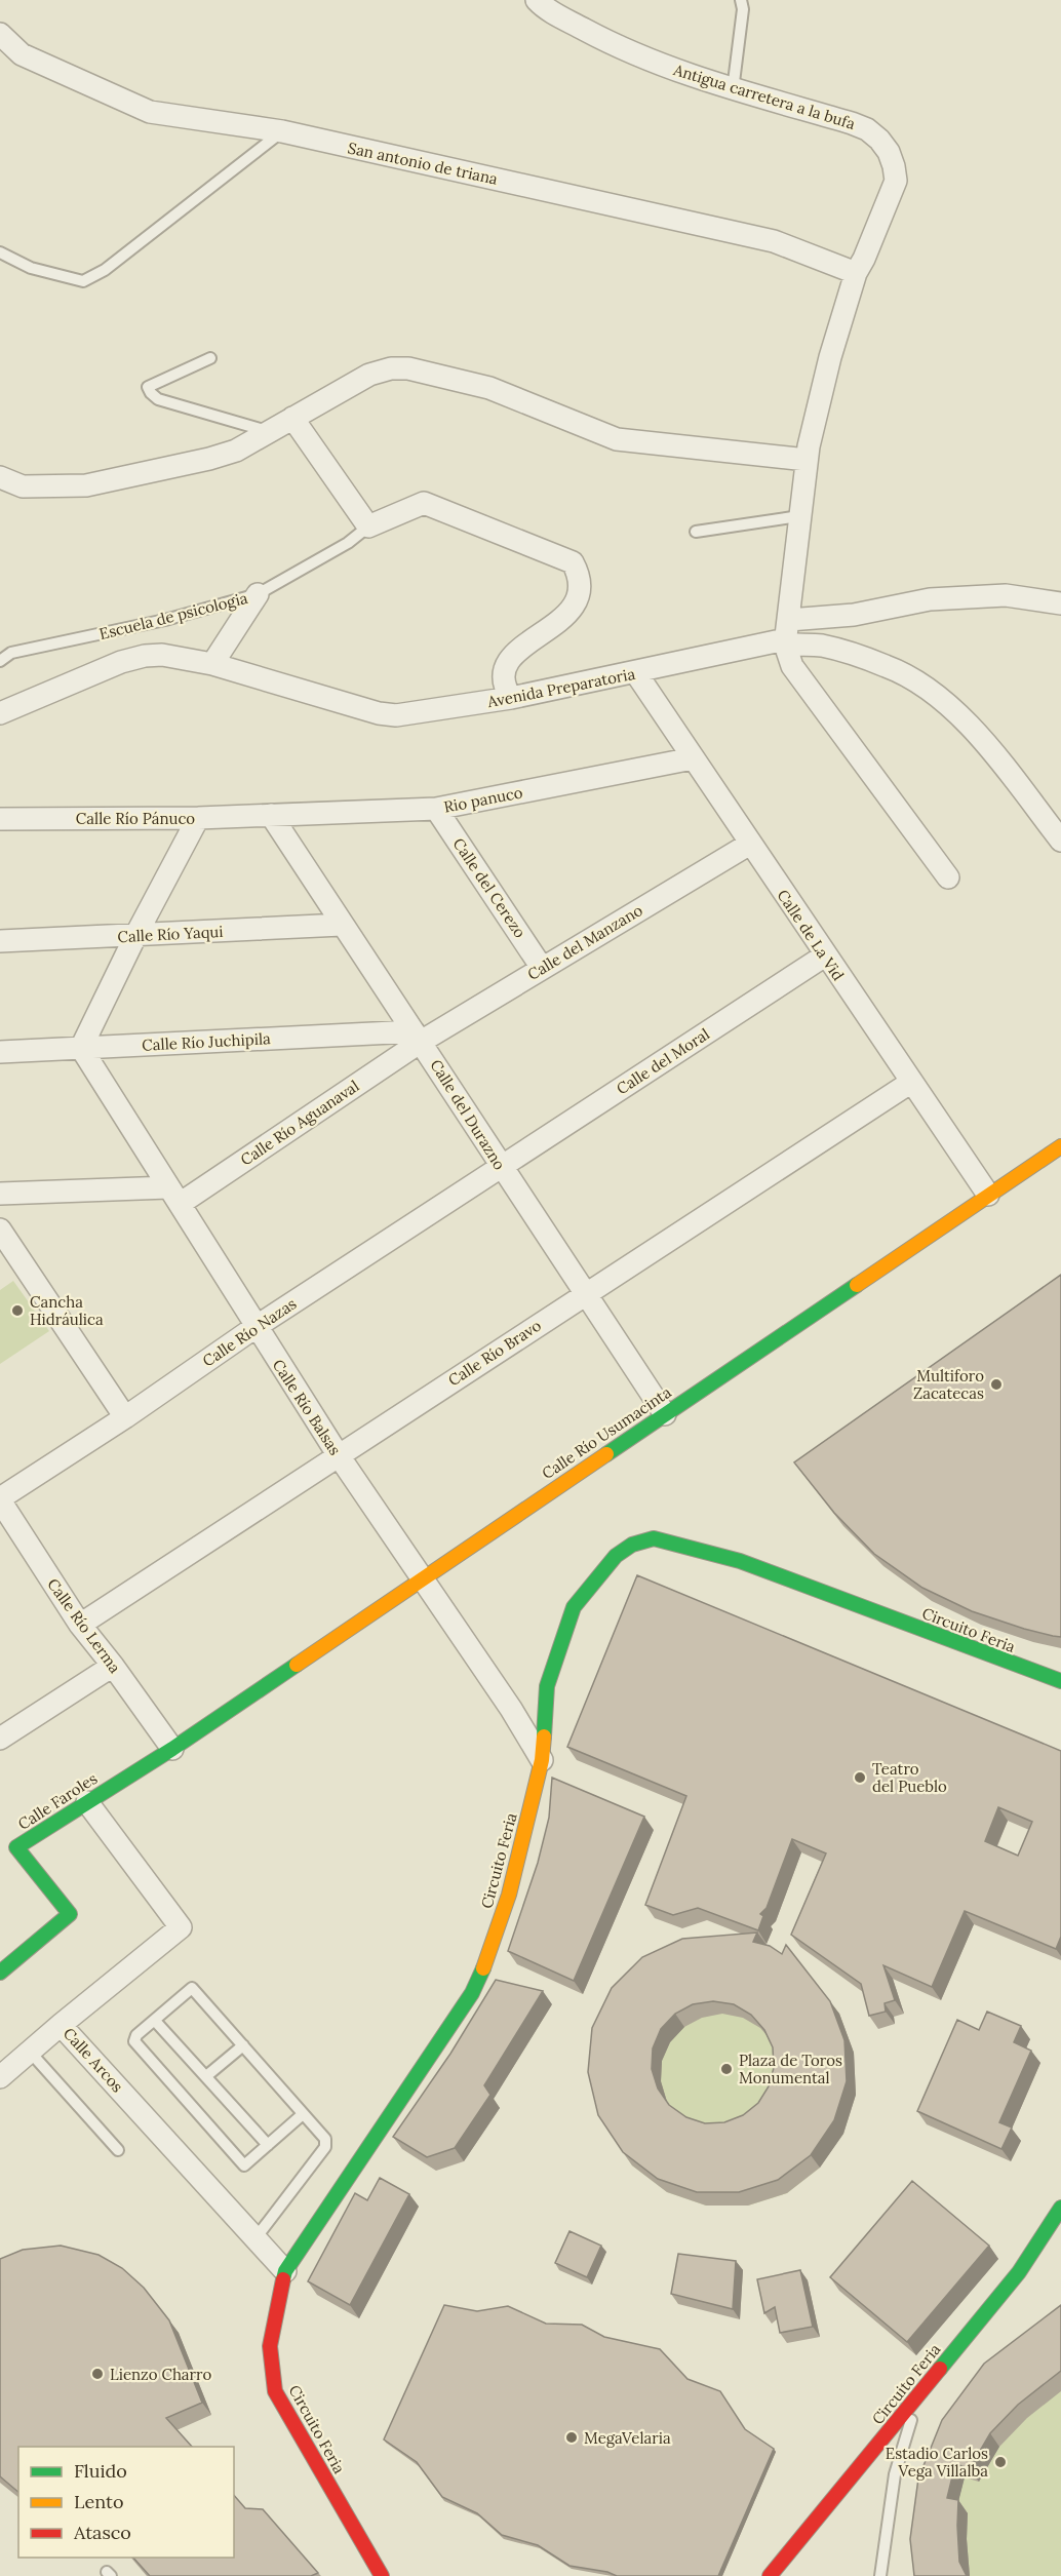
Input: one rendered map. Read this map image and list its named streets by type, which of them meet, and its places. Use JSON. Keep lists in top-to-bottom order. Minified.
{"streets":{"street":["Antigua carretera a la bufa","San antonio de triana","Avenida Preparatoria","Rio panuco","Calle Río Pánuco","Calle del Cerezo","Calle Río Yaqui","Calle de La Vid","Calle del Manzano","Calle Río Juchipila","Calle del Moral","Calle del Durazno","Calle Río Aguanaval","Calle Río Nazas","Calle Río Bravo","Calle Río Balsas","Calle Río Usumacinta","Calle Río Lerma","Circuito Feria","Calle Faroles","Calle Arcos"],"lane":["Escuela de psicologia"]},"crossings":[["Antigua carretera a la bufa","San antonio de triana"],["Avenida Preparatoria","Calle de La Vid"],["Rio panuco","Calle Río Pánuco"],["Rio panuco","Calle del Cerezo"],["Rio panuco","Calle de La Vid"],["Rio panuco","Calle del Durazno"],["Calle Río Pánuco","Calle del Durazno"],["Calle del Cerezo","Calle del Manzano"],["Calle Río Yaqui","Calle del Durazno"],["Calle de La Vid","Calle del Manzano"],["Calle de La Vid","Calle del Moral"],["Calle de La Vid","Calle Río Bravo"],["Calle de La Vid","Calle Río Usumacinta"],["Calle del Manzano","Calle Río Juchipila"],["Calle del Manzano","Calle del Durazno"],["Calle del Manzano","Calle Río Aguanaval"],["Calle Río Juchipila","Calle del Durazno"],["Calle Río Juchipila","Calle Río Aguanaval"],["Calle Río Juchipila","Calle Río Balsas"],["Calle del Moral","Calle del Durazno"],["Calle del Moral","Calle Río Nazas"],["Calle del Durazno","Calle Río Aguanaval"],["Calle del Durazno","Calle Río Nazas"],["Calle del Durazno","Calle Río Bravo"],["Calle del Durazno","Calle Río Usumacinta"],["Calle Río Aguanaval","Calle Río Balsas"],["Calle Río Nazas","Calle Río Balsas"],["Calle Río Nazas","Calle Río Lerma"],["Calle Río Bravo","Calle Río Balsas"],["Calle Río Bravo","Calle Río Lerma"],["Calle Río Balsas","Calle Río Usumacinta"],["Calle Río Balsas","Circuito Feria"],["Calle Río Usumacinta","Calle Río Lerma"],["Calle Río Usumacinta","Calle Faroles"],["Calle Río Lerma","Calle Faroles"],["Circuito Feria","Calle Arcos"],["Calle Faroles","Calle Arcos"]],"places":["Cancha Hidráulica","Multiforo Zacatecas","Teatro del Pueblo","Plaza de Toros Monumental","Lienzo Charro","MegaVelaria","Estadio Carlos Vega Villalba"],"legend":["Fluido","Lento","Atasco"]}
